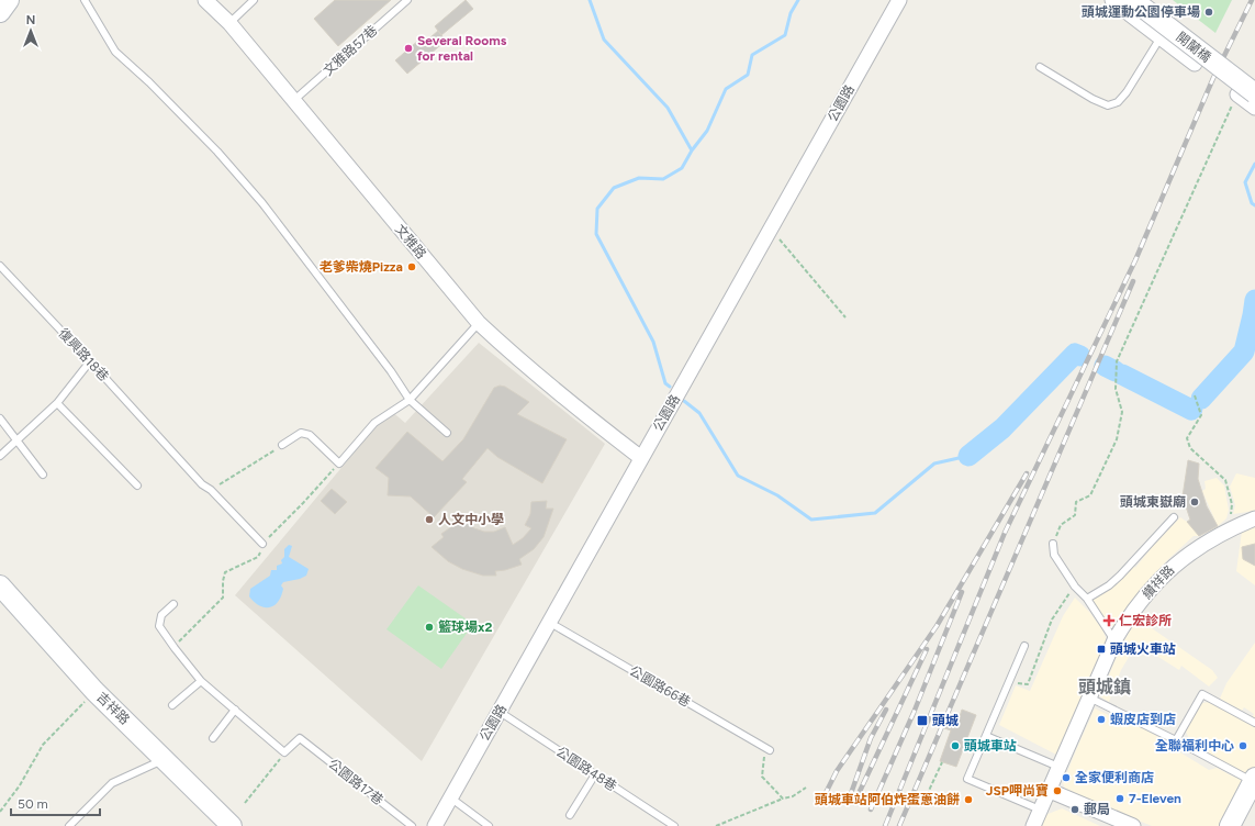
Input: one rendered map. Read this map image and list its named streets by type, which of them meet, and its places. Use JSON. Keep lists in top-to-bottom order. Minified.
{"streets":{"street":["開蘭橋","公園路","文雅路","纘祥路","吉祥路"],"lane":["文雅路57巷","復興路18巷","公園路66巷","公園路48巷","公園路17巷"]},"crossings":[["文雅路57巷","文雅路"],["公園路","文雅路"],["公園路","公園路66巷"],["公園路","公園路48巷"]],"districts":["頭城鎮"],"places":{"other":["頭城運動公園停車場","Several Rooms for rental","老爹柴燒Pizza","頭城東嶽廟","人文中小學","籃球場x2","蝦皮店到店","頭城車站","全聯福利中心","全家便利商店","JSP呷尚寶","7-Eleven","頭城車站阿伯炸蛋蔥油餅","郵局"],"health":["仁宏診所"],"transit":["頭城火車站","頭城"]},"scale_bar":"50 m","north":"top"}
